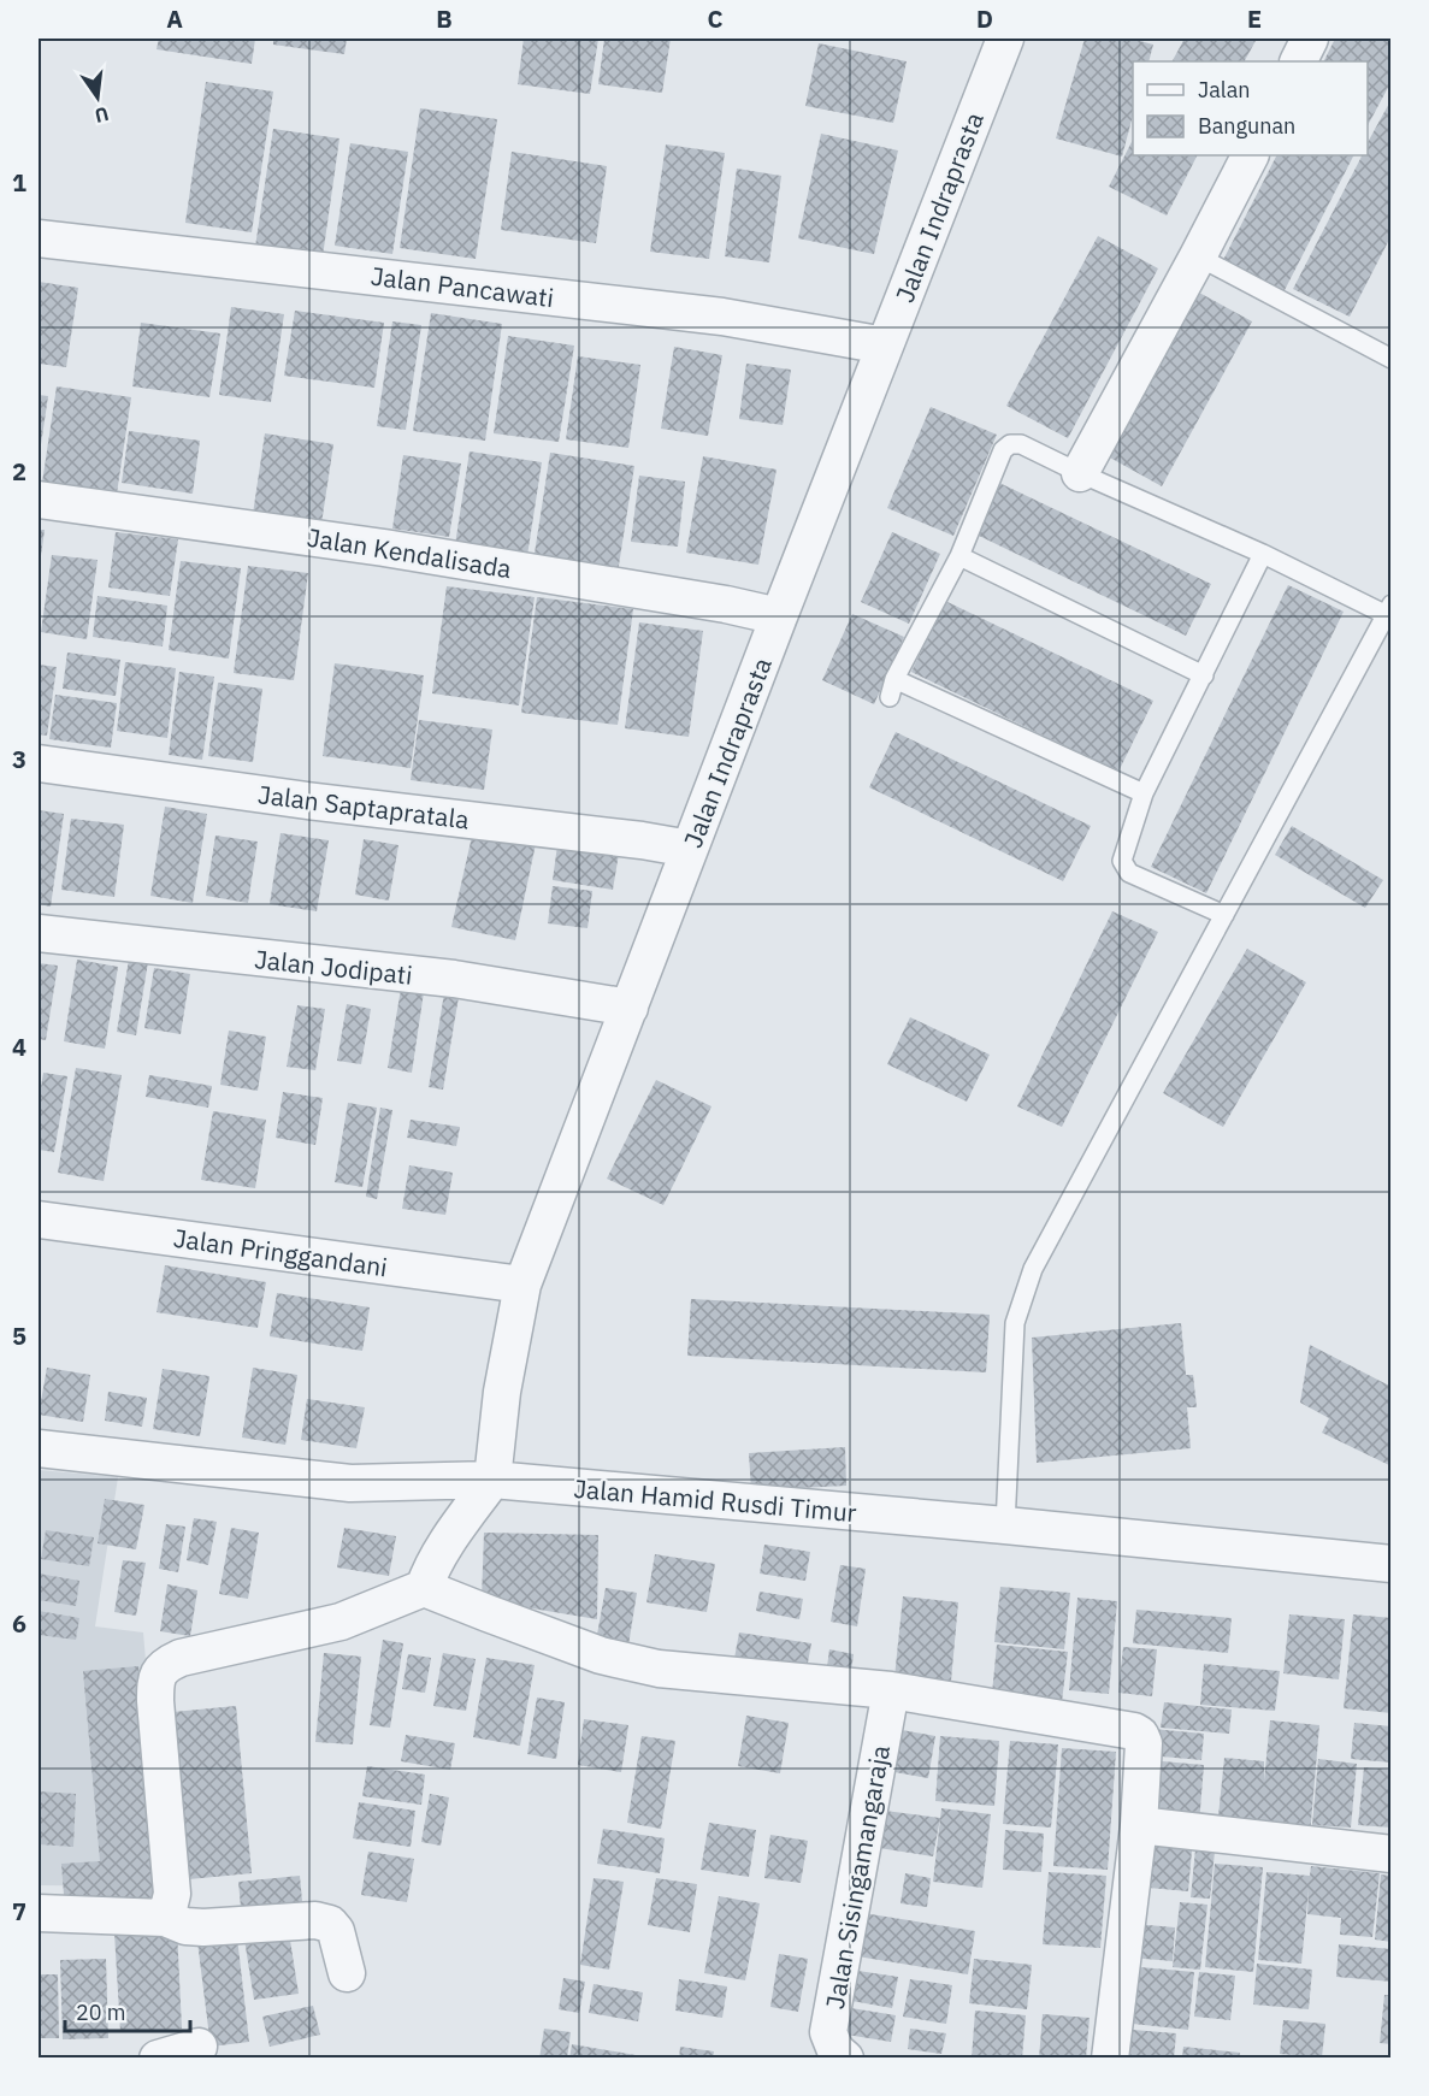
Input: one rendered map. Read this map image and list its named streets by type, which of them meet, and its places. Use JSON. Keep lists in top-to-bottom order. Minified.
{"streets":{"street":["Jalan Indraprasta","Jalan Pancawati","Jalan Kendalisada","Jalan Saptapratala","Jalan Jodipati","Jalan Pringgandani","Jalan Hamid Rusdi Timur","Jalan Sisingamangaraja"]},"crossings":[["Jalan Indraprasta","Jalan Pancawati"],["Jalan Indraprasta","Jalan Kendalisada"],["Jalan Indraprasta","Jalan Saptapratala"],["Jalan Indraprasta","Jalan Jodipati"],["Jalan Indraprasta","Jalan Pringgandani"],["Jalan Indraprasta","Jalan Hamid Rusdi Timur"]],"legend":["Jalan","Bangunan"],"scale_bar":"20 m","north":"bottom","grid":{"columns":["A","B","C","D","E"],"rows":["1","2","3","4","5","6","7"]}}
